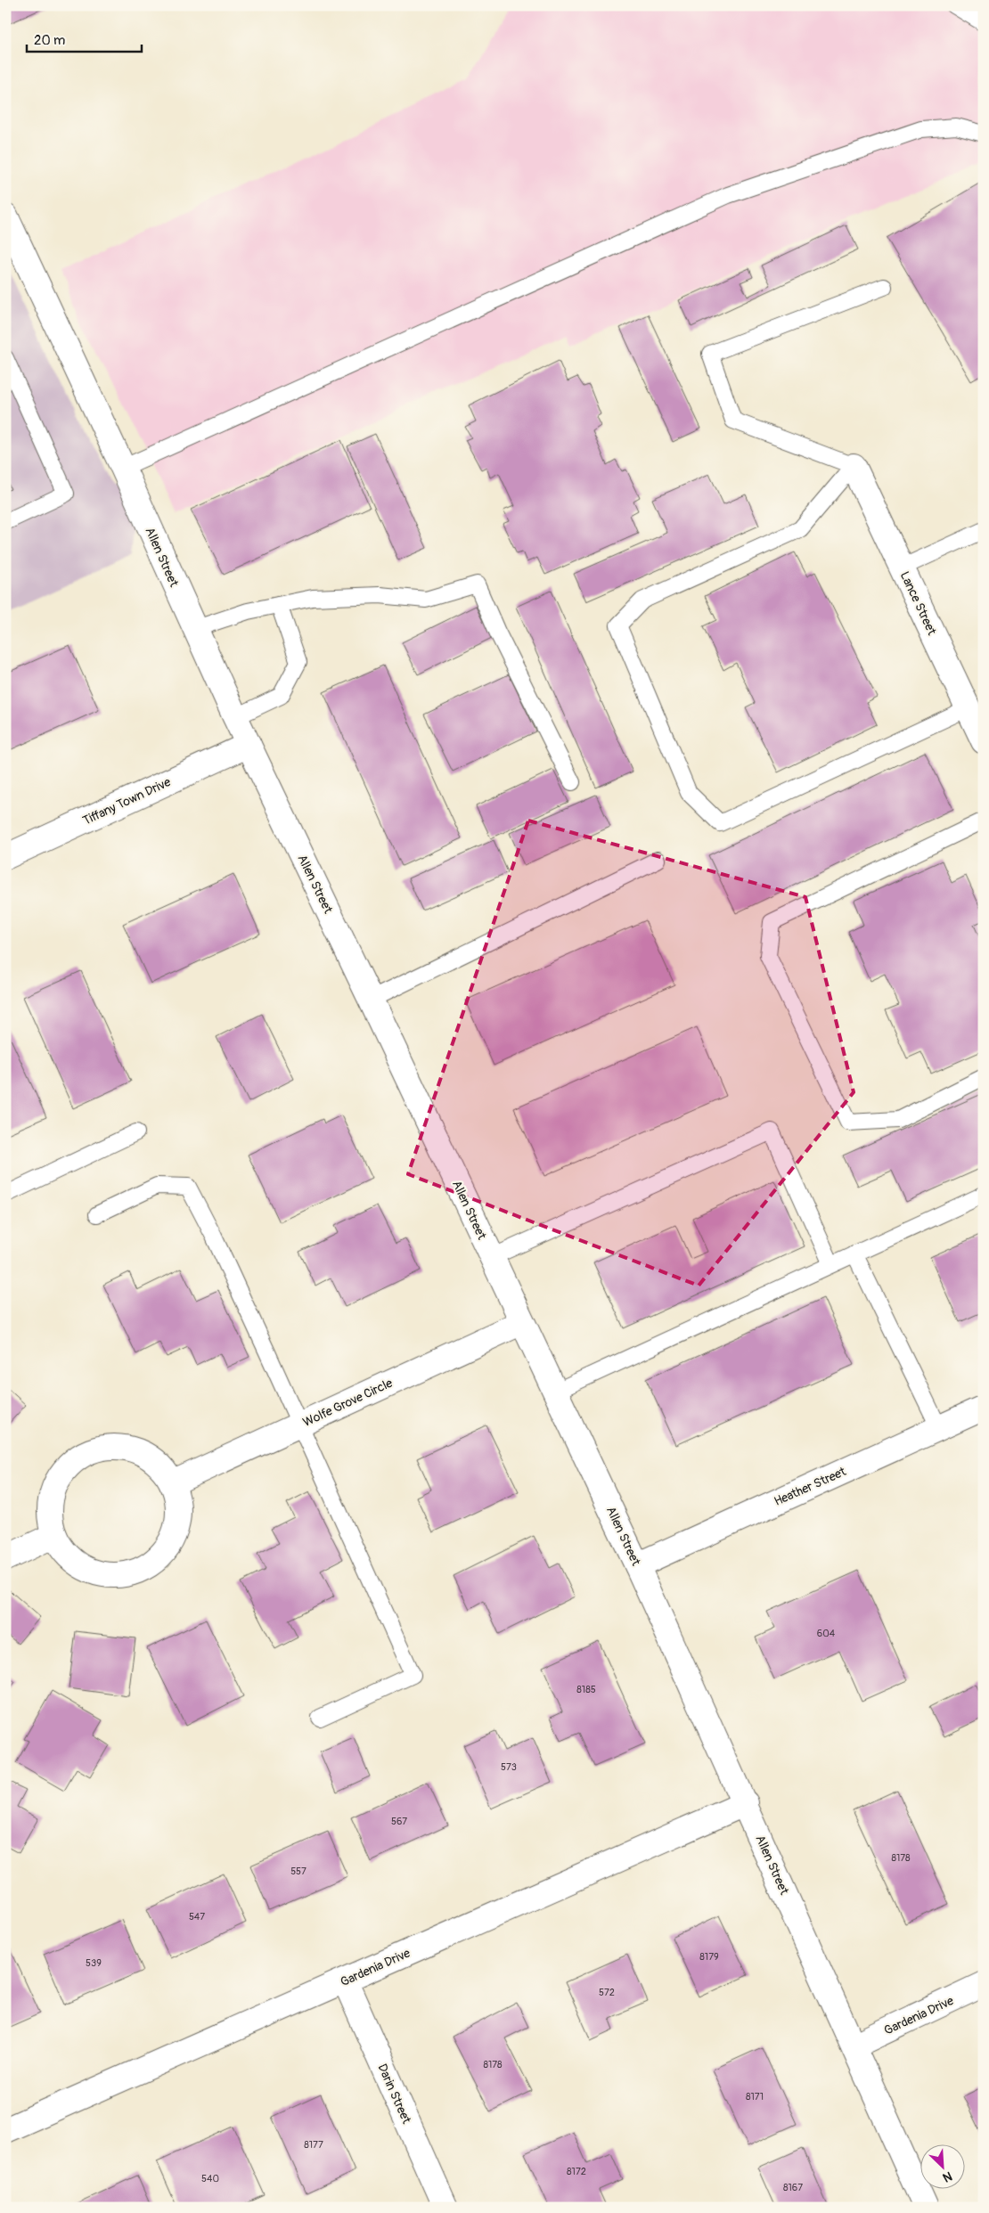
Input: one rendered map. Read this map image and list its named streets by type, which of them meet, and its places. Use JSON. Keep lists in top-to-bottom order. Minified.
{"streets":{"street":["Allen Street","Lance Street","Tiffany Town Drive","Wolfe Grove Circle","Heather Street","Gardenia Drive","Darin Street"]},"crossings":[["Allen Street","Tiffany Town Drive"],["Allen Street","Wolfe Grove Circle"],["Allen Street","Heather Street"],["Allen Street","Gardenia Drive"],["Gardenia Drive","Darin Street"]],"house_numbers":["604","8185","573","567","8178","557","547","8179","539","572","8178","8171","8177","8172","540","8167"],"scale_bar":"20 m","north":"bottom right"}
